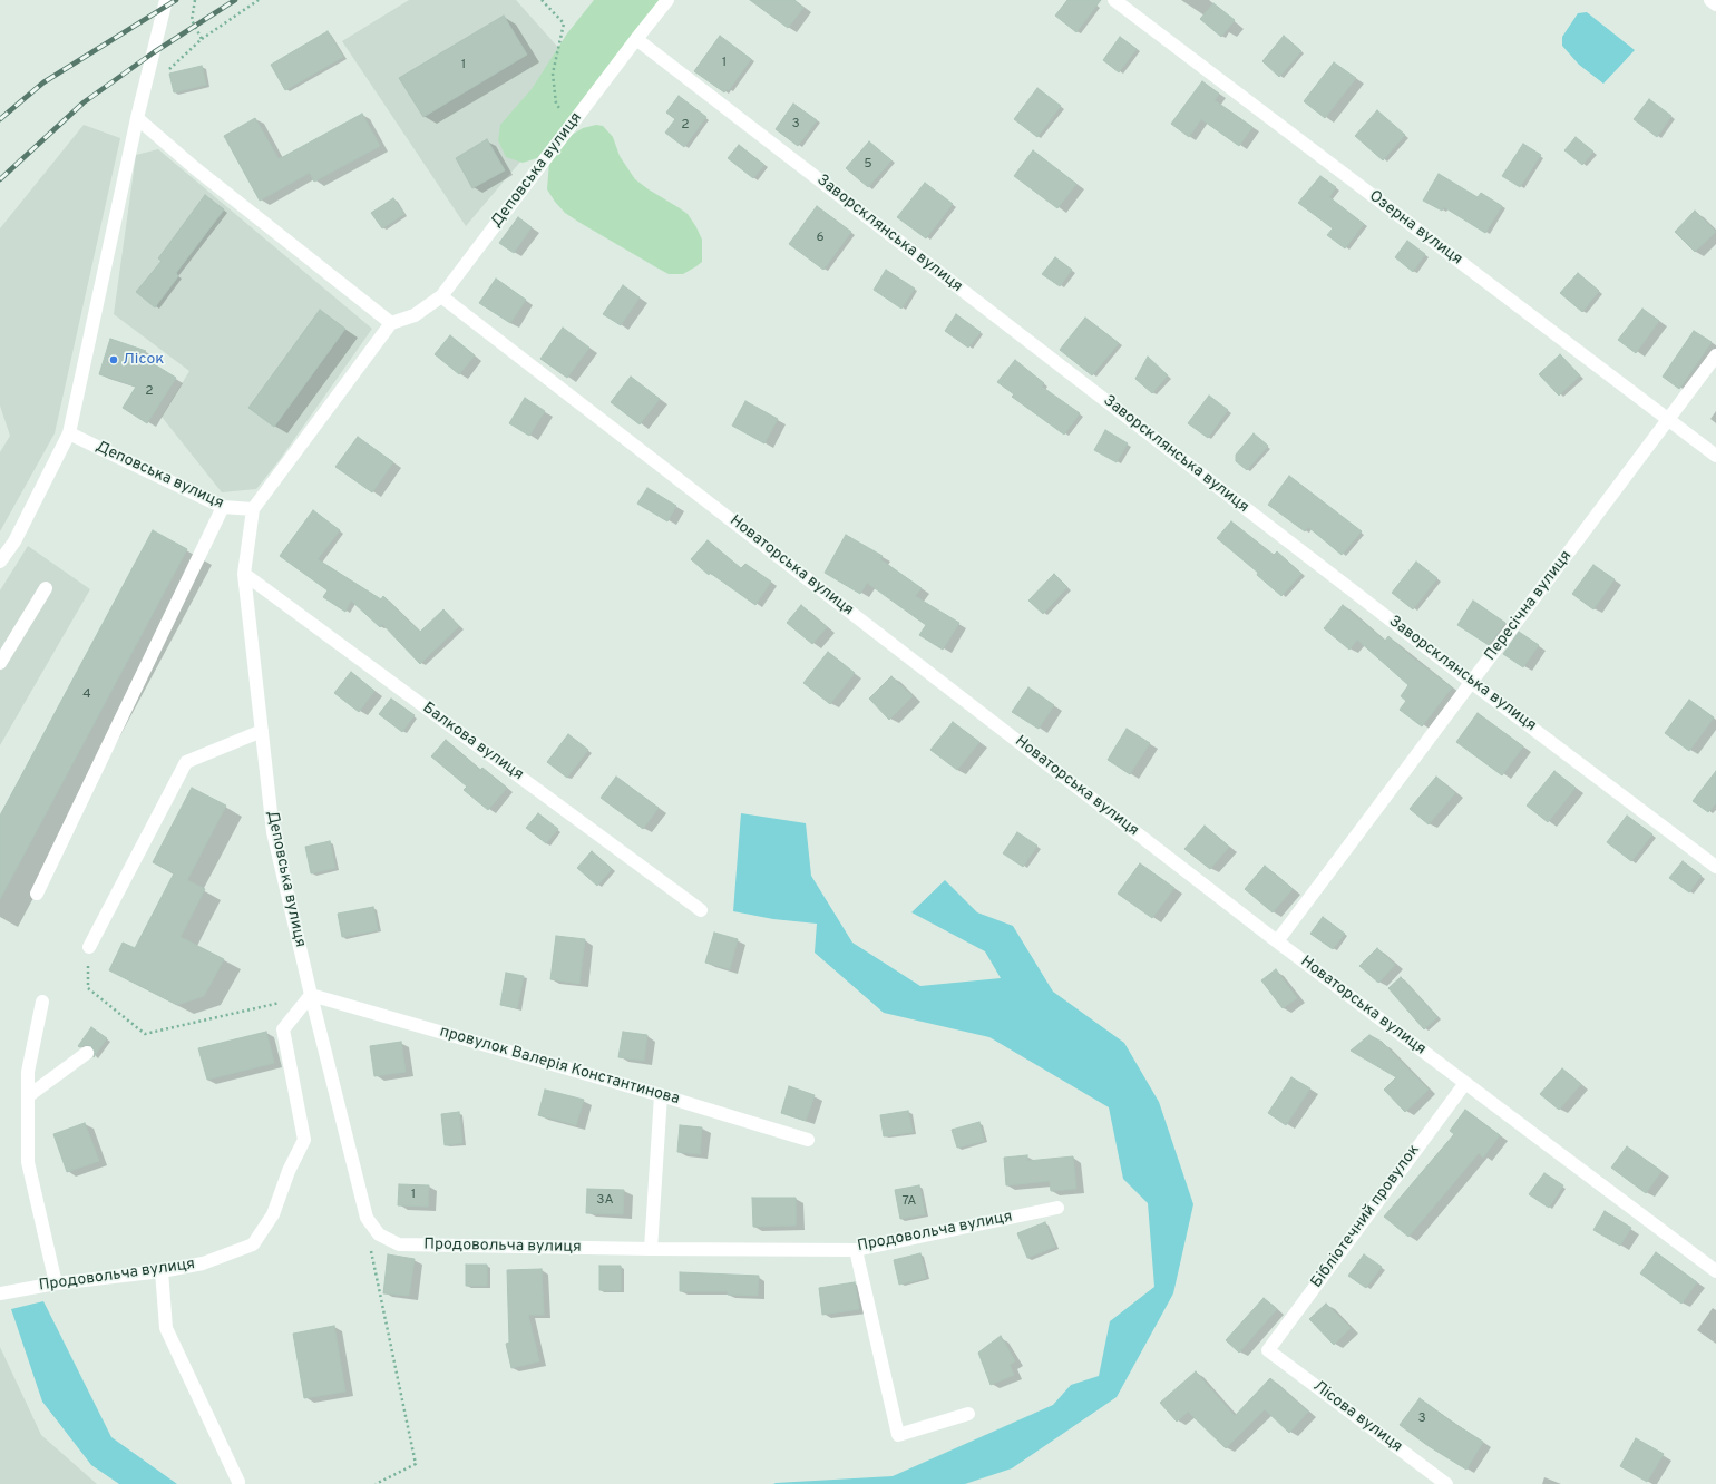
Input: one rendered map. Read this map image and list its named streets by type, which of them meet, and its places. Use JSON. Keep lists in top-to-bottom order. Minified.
{"streets":{"street":["Деповська вулиця","Озерна вулиця","Заворсклянська вулиця","Новаторська вулиця","Пересічна вулиця","Балкова вулиця","провулок Валерія Константинова","Бібліотечний провулок","Продовольча вулиця","Лісова вулиця"]},"crossings":[["Деповська вулиця","Заворсклянська вулиця"],["Деповська вулиця","Новаторська вулиця"],["Деповська вулиця","Балкова вулиця"],["Деповська вулиця","провулок Валерія Константинова"],["Деповська вулиця","Продовольча вулиця"],["Озерна вулиця","Пересічна вулиця"],["Заворсклянська вулиця","Пересічна вулиця"],["Новаторська вулиця","Пересічна вулиця"],["Новаторська вулиця","Бібліотечний провулок"],["провулок Валерія Константинова","Продовольча вулиця"],["Бібліотечний провулок","Лісова вулиця"]],"places":["Лісок"],"house_numbers":["1","1","3","2","5","6","2","4","1","3A","7А","3"]}
